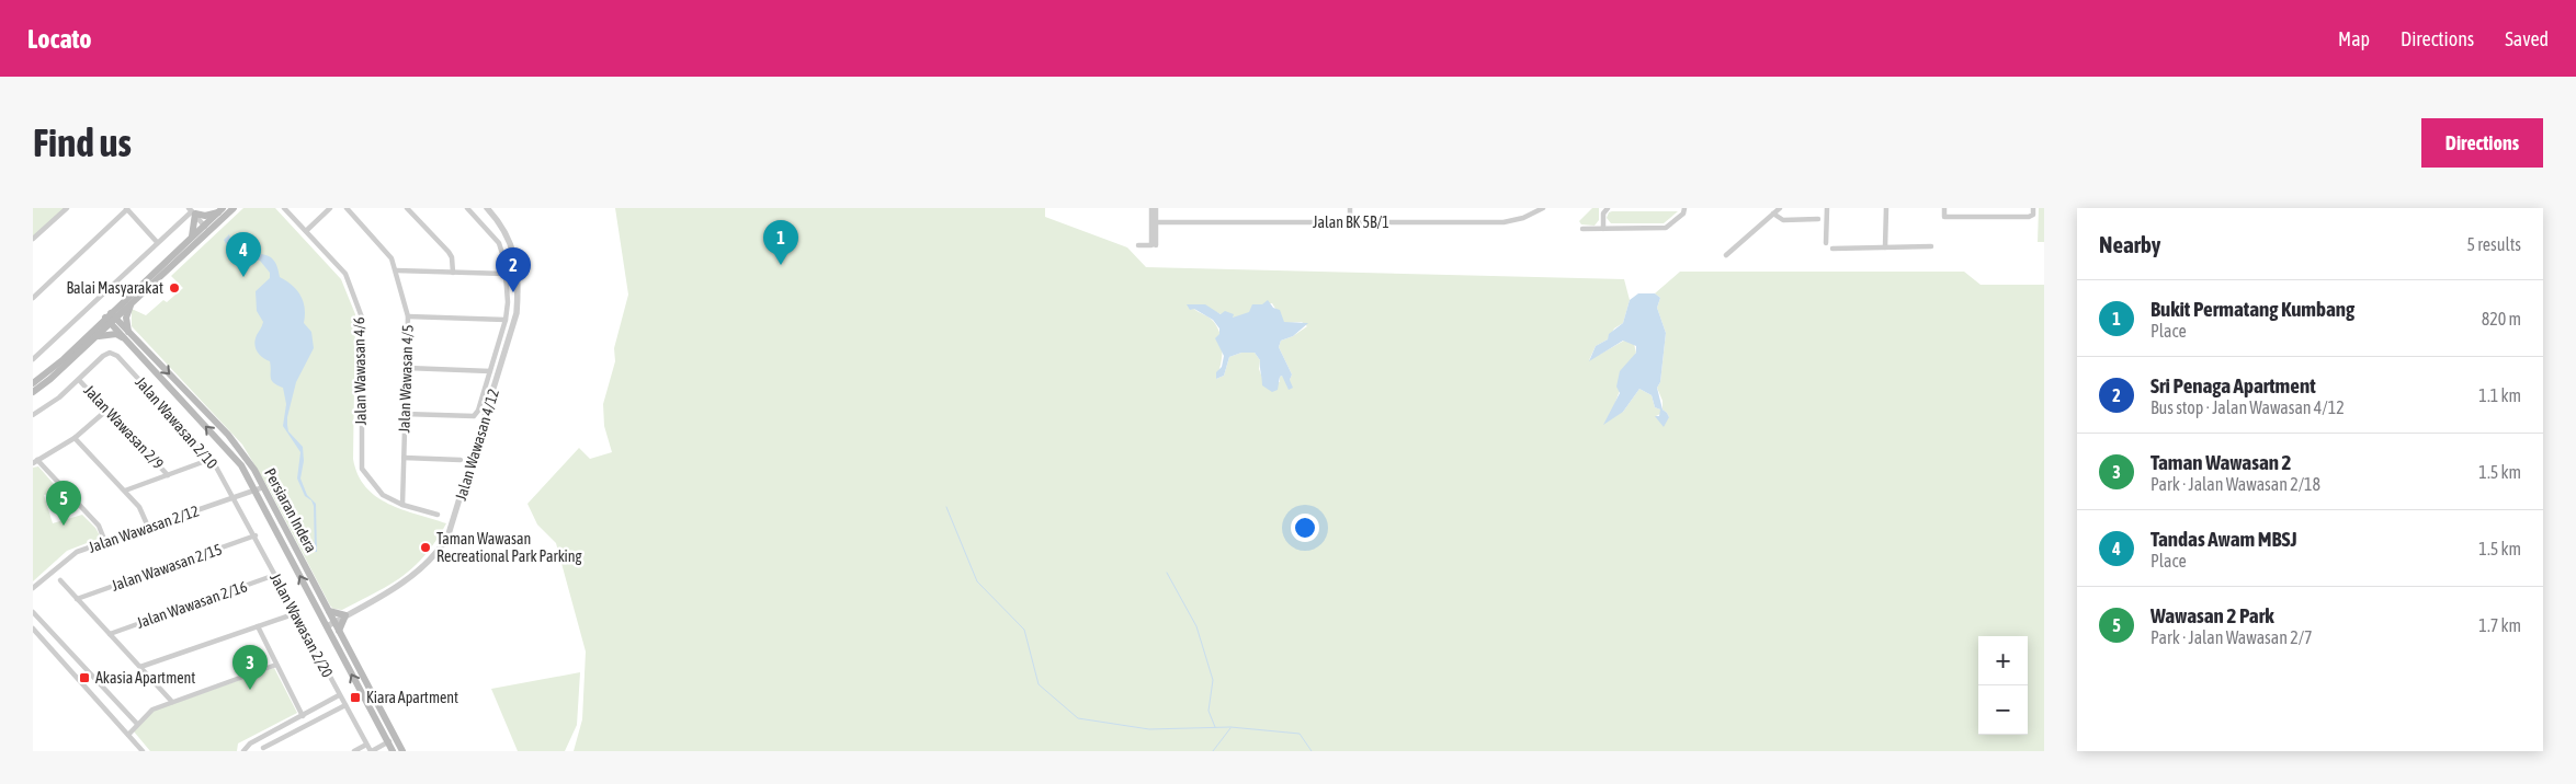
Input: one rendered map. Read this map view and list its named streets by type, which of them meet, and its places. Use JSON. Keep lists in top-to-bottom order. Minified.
{"streets":{"main road":["Persiaran Indera"],"street":["Jalan BK 5B/1","Jalan Wawasan 4/6","Jalan Wawasan 4/5","Jalan Wawasan 2/10","Jalan Wawasan 2/9","Jalan Wawasan 4/12","Jalan Wawasan 2/12","Jalan Wawasan 2/15","Jalan Wawasan 2/16","Jalan Wawasan 2/20"]},"crossings":[["Jalan Wawasan 4/6","Jalan Wawasan 4/5"],["Jalan Wawasan 2/10","Jalan Wawasan 2/9"],["Jalan Wawasan 2/10","Jalan Wawasan 2/12"],["Jalan Wawasan 2/10","Jalan Wawasan 2/20"],["Jalan Wawasan 4/12","Persiaran Indera"],["Persiaran Indera","Jalan Wawasan 2/12"],["Jalan Wawasan 2/12","Jalan Wawasan 2/20"],["Jalan Wawasan 2/15","Jalan Wawasan 2/20"],["Jalan Wawasan 2/16","Jalan Wawasan 2/20"]],"places":{"other":["Balai Masyarakat","Taman Wawasan Recreational Park Parking"],"transit":["Akasia Apartment","Kiara Apartment"]},"page":{"header":"Locato","nav":["Map","Directions","Saved"],"buttons":"Directions","title":"Find us","heading":["Nearby","5 results"],"pins":["1","4","2","5","3"],"list":[{"mark":"1","name":"Bukit Permatang Kumbang","note":"Place","value":"820 m"},{"mark":"2","name":"Sri Penaga Apartment","note":"Bus stop · Jalan Wawasan 4/12","value":"1.1 km"},{"mark":"3","name":"Taman Wawasan 2","note":"Park · Jalan Wawasan 2/18","value":"1.5 km"},{"mark":"4","name":"Tandas Awam MBSJ","note":"Place","value":"1.5 km"},{"mark":"5","name":"Wawasan 2 Park","note":"Park · Jalan Wawasan 2/7","value":"1.7 km"}],"map_buttons":["+","−"]}}
